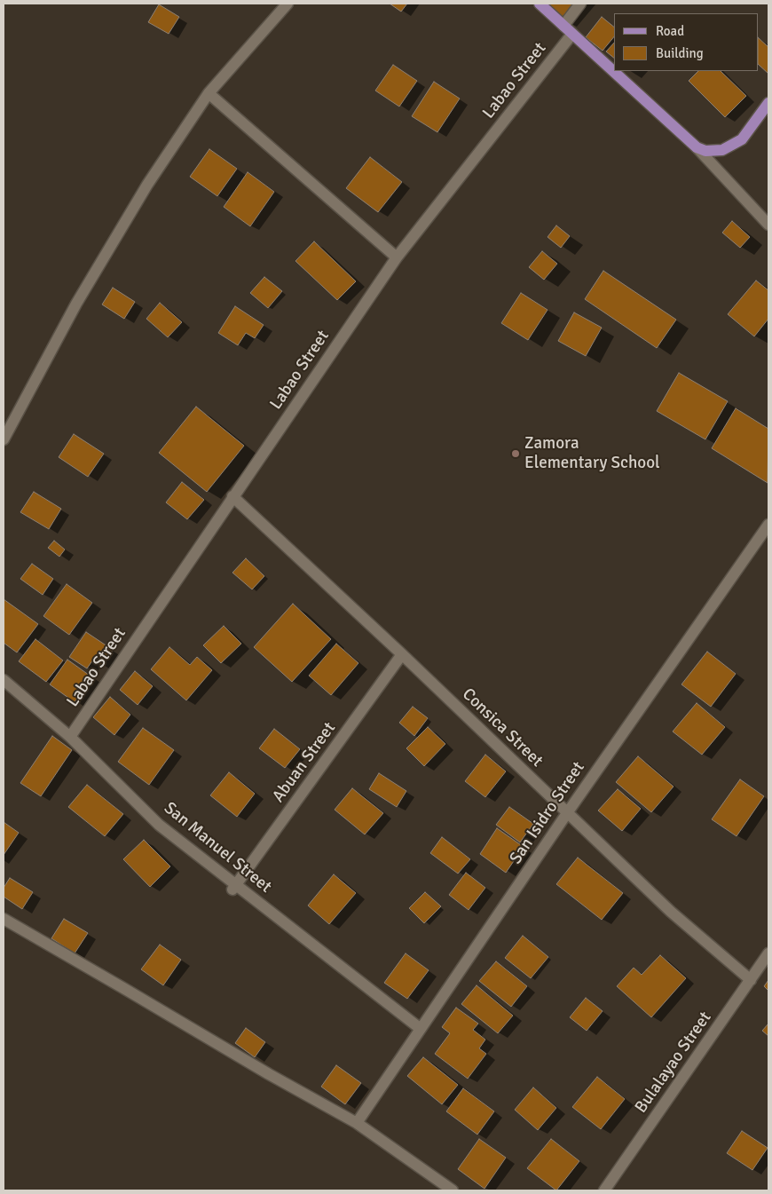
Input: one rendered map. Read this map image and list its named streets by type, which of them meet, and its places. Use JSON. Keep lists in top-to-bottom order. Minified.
{"streets":{"street":["Labao Street","Consica Street","Abuan Street","San Isidro Street","San Manuel Street","Bulalayao Street"]},"crossings":[["Labao Street","Consica Street"],["Labao Street","San Manuel Street"],["Consica Street","Abuan Street"],["Consica Street","San Isidro Street"],["Consica Street","Bulalayao Street"],["Abuan Street","San Manuel Street"],["San Isidro Street","San Manuel Street"]],"places":["Zamora Elementary School"],"legend":["Road","Building"]}
